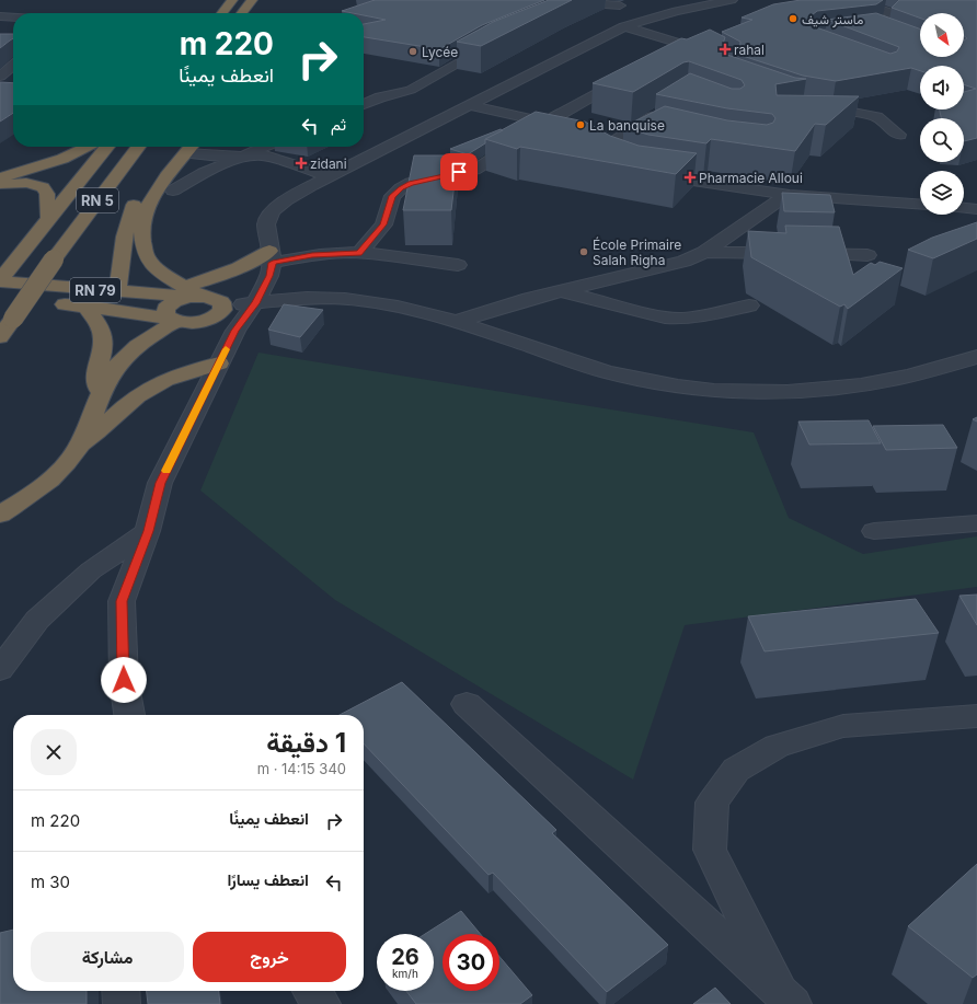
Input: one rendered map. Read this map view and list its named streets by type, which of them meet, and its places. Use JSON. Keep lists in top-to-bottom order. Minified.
{"streets":{"highway":["RN 5","RN 79"]},"crossings":[["RN 5","RN 79"]],"places":{"other":["ماستر شيف","Lycée","La banquise","École Primaire Salah Righa"],"health":["rahal","zidani","Pharmacie Alloui"]},"north":"bottom right","page":{"turn":["220 m","انعطف يمينًا"],"then":"ثم","heading":["1 دقيقة","340 m · 14:15"],"list":[{"name":"انعطف يمينًا","value":"220 m"},{"name":"انعطف يسارًا","value":"30 m"}],"buttons":["خروج","مشاركة"],"speed":"26 km/h","limit":"30"}}
